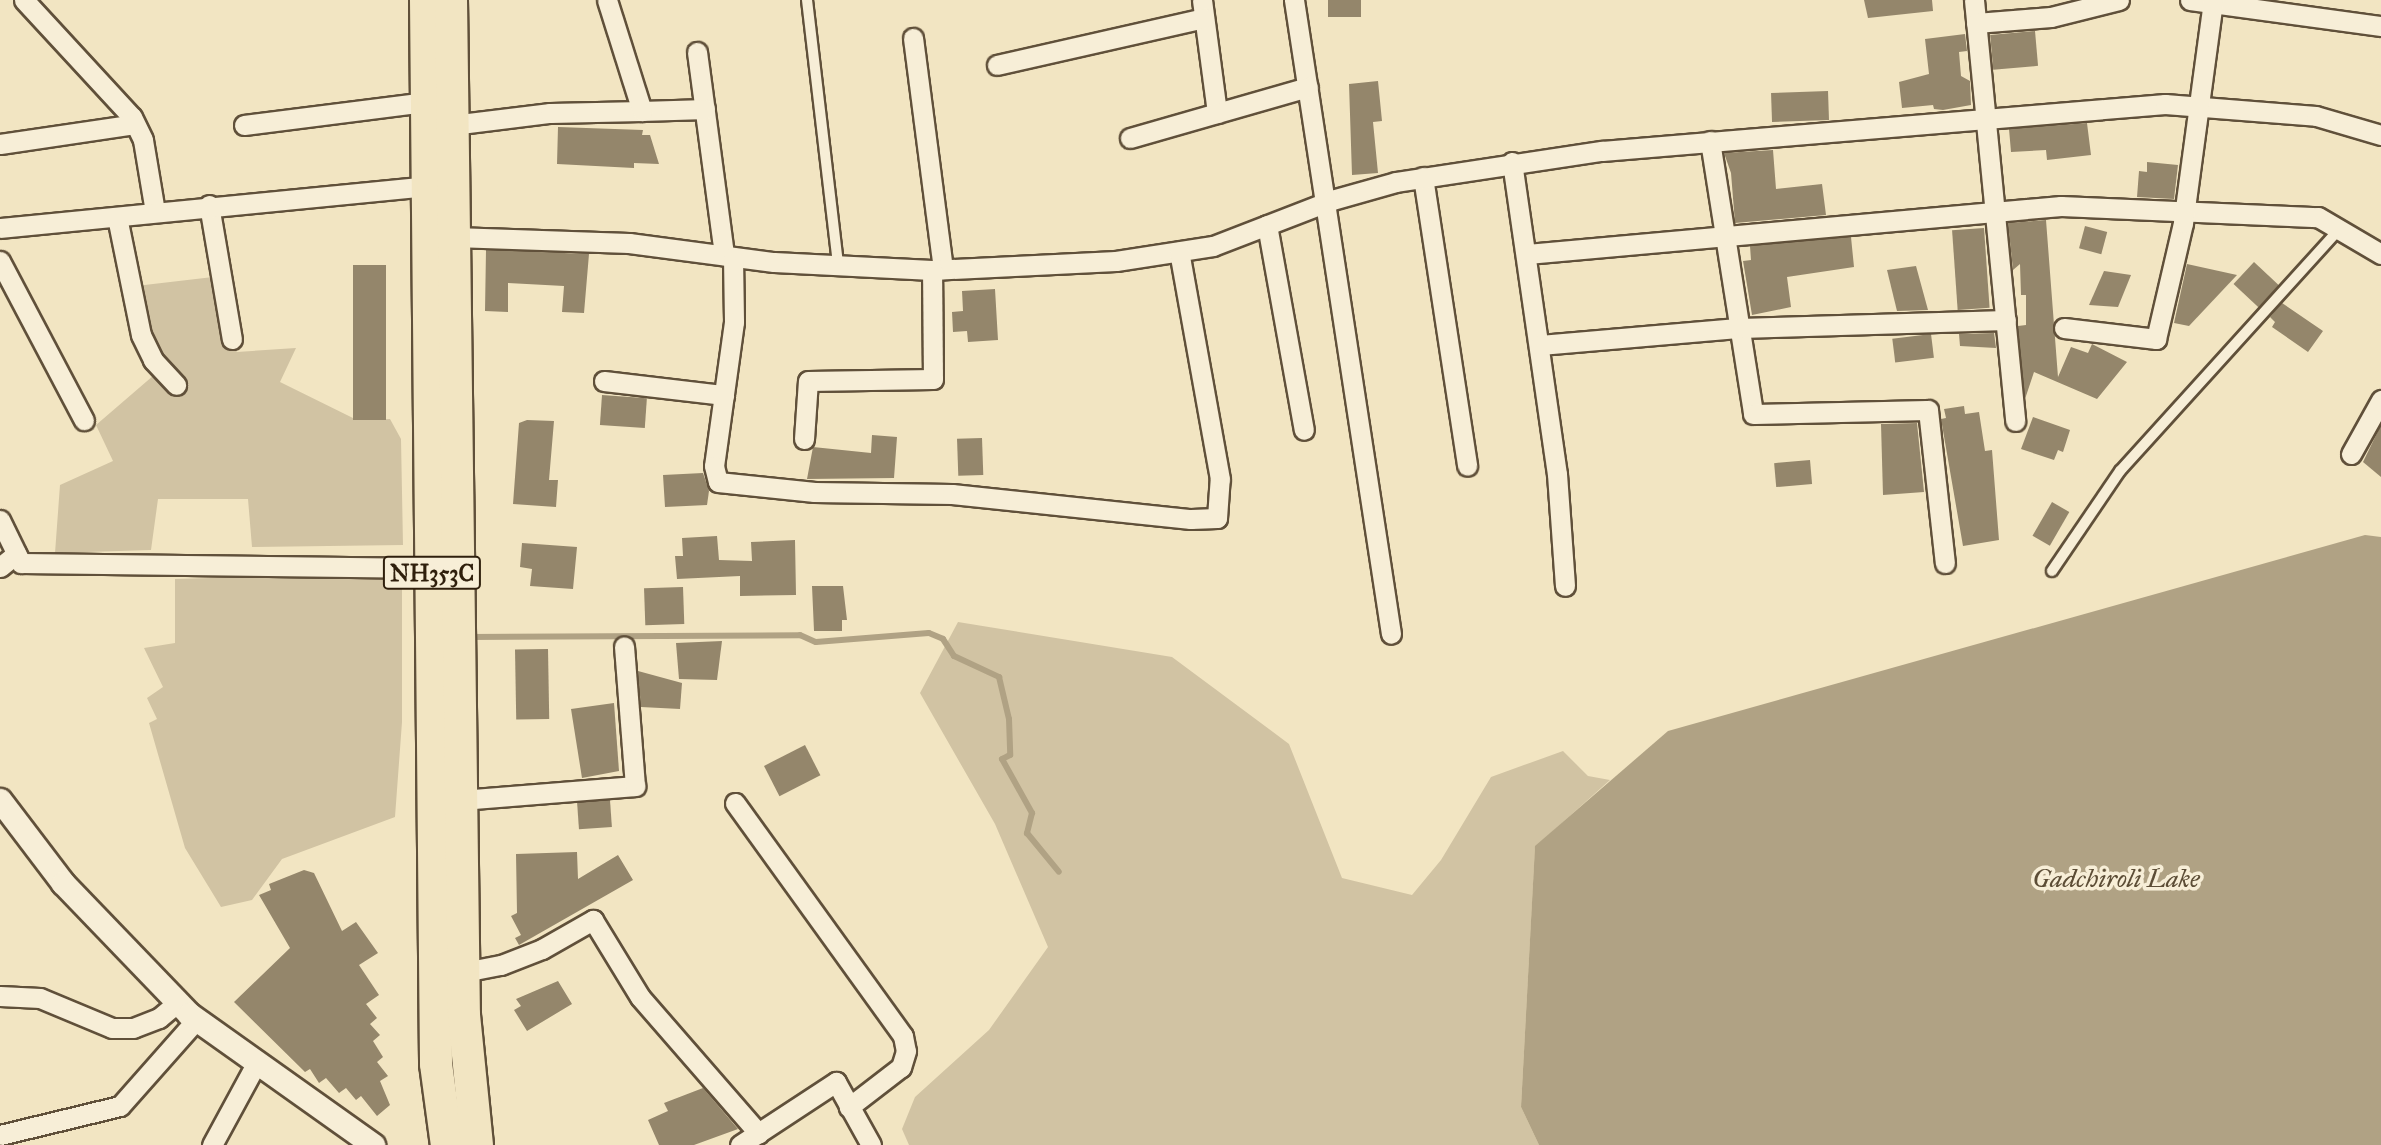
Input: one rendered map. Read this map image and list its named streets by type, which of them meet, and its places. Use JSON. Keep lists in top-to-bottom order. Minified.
{"streets":{"highway":["NH353C"]},"water":["Gadchiroli Lake"]}
